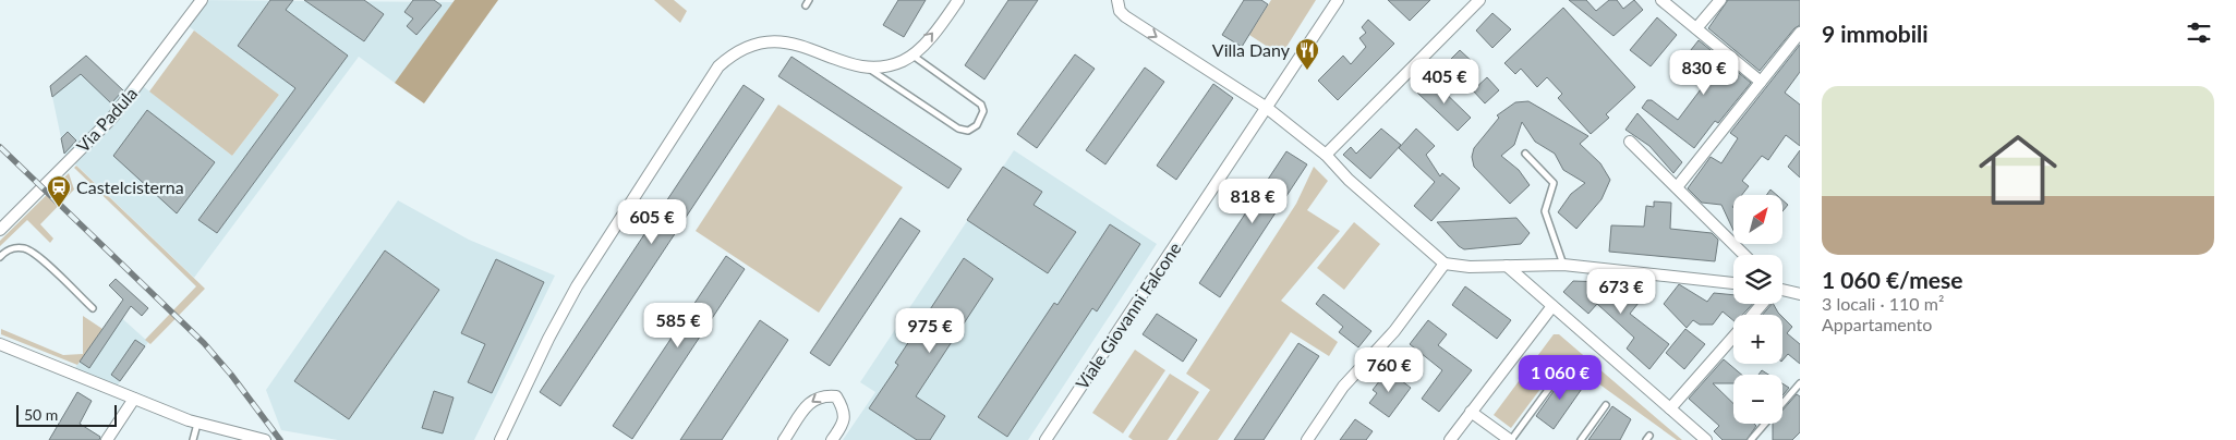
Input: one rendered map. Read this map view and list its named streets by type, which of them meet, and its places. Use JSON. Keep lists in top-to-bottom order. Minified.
{"streets":{"street":["Via Padula","Viale Giovanni Falcone"]},"places":{"restaurant":["Villa Dany"],"station":["Castelcisterna"]},"scale_bar":"50 m","north":"top right","page":{"heading":"9 immobili","price":["830 €","405 €","818 €","605 €","673 €","585 €","975 €","760 €","1 060 €"],"list":[{"name":"1 060 €/mese","note":"3 locali · 110 m² · Appartamento"}],"map_buttons":["+","−"],"scale":"50 m"}}
